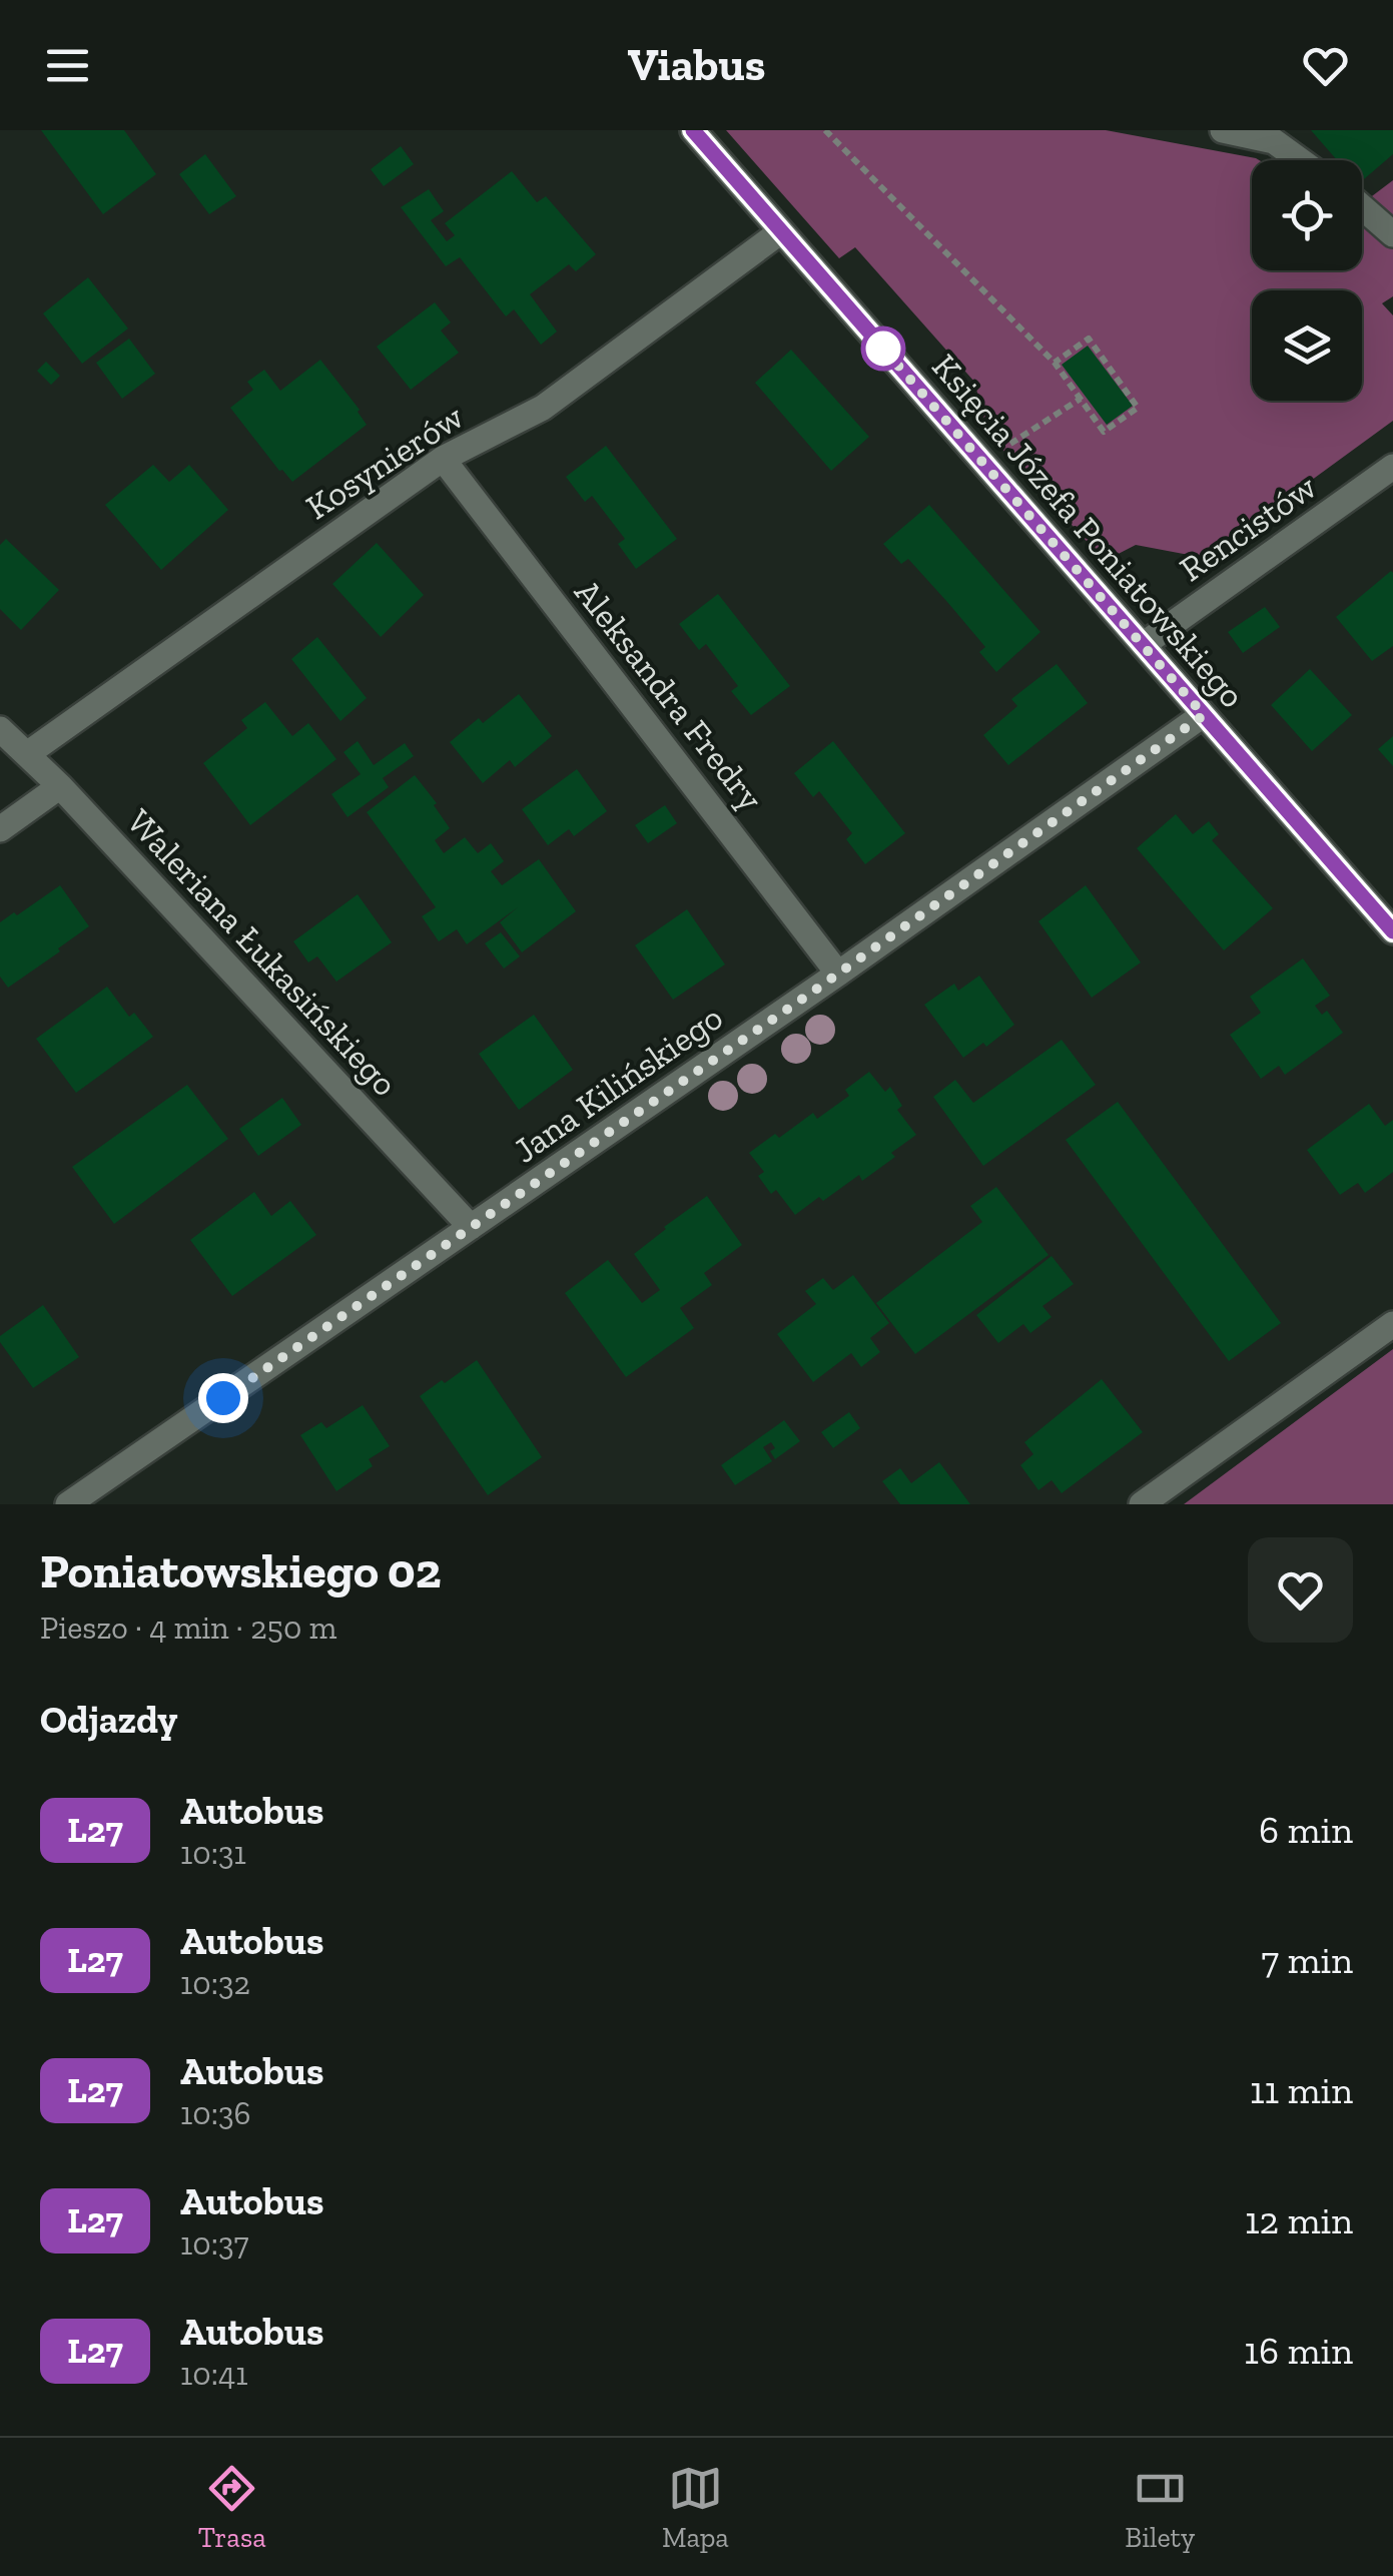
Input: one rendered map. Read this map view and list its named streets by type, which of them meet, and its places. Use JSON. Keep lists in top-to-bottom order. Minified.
{"streets":{"street":["Kosynierów","Rencistów","Księcia Józefa Poniatowskiego","Aleksandra Fredry","Waleriana Łukasińskiego","Jana Kilińskiego"]},"crossings":[["Kosynierów","Księcia Józefa Poniatowskiego"],["Kosynierów","Aleksandra Fredry"],["Kosynierów","Waleriana Łukasińskiego"],["Rencistów","Księcia Józefa Poniatowskiego"],["Księcia Józefa Poniatowskiego","Jana Kilińskiego"],["Aleksandra Fredry","Jana Kilińskiego"],["Waleriana Łukasińskiego","Jana Kilińskiego"]],"lines":["bus line L27"],"page":{"header":"Viabus","heading":[["Poniatowskiego 02","Pieszo · 4 min · 250 m"],"Odjazdy"],"list":[{"mark":"L27","name":"Autobus","note":"10:31","value":"6 min"},{"mark":"L27","name":"Autobus","note":"10:32","value":"7 min"},{"mark":"L27","name":"Autobus","note":"10:36","value":"11 min"},{"mark":"L27","name":"Autobus","note":"10:37","value":"12 min"},{"mark":"L27","name":"Autobus","note":"10:41","value":"16 min"}],"tabs":["Trasa","Mapa","Bilety"]}}
